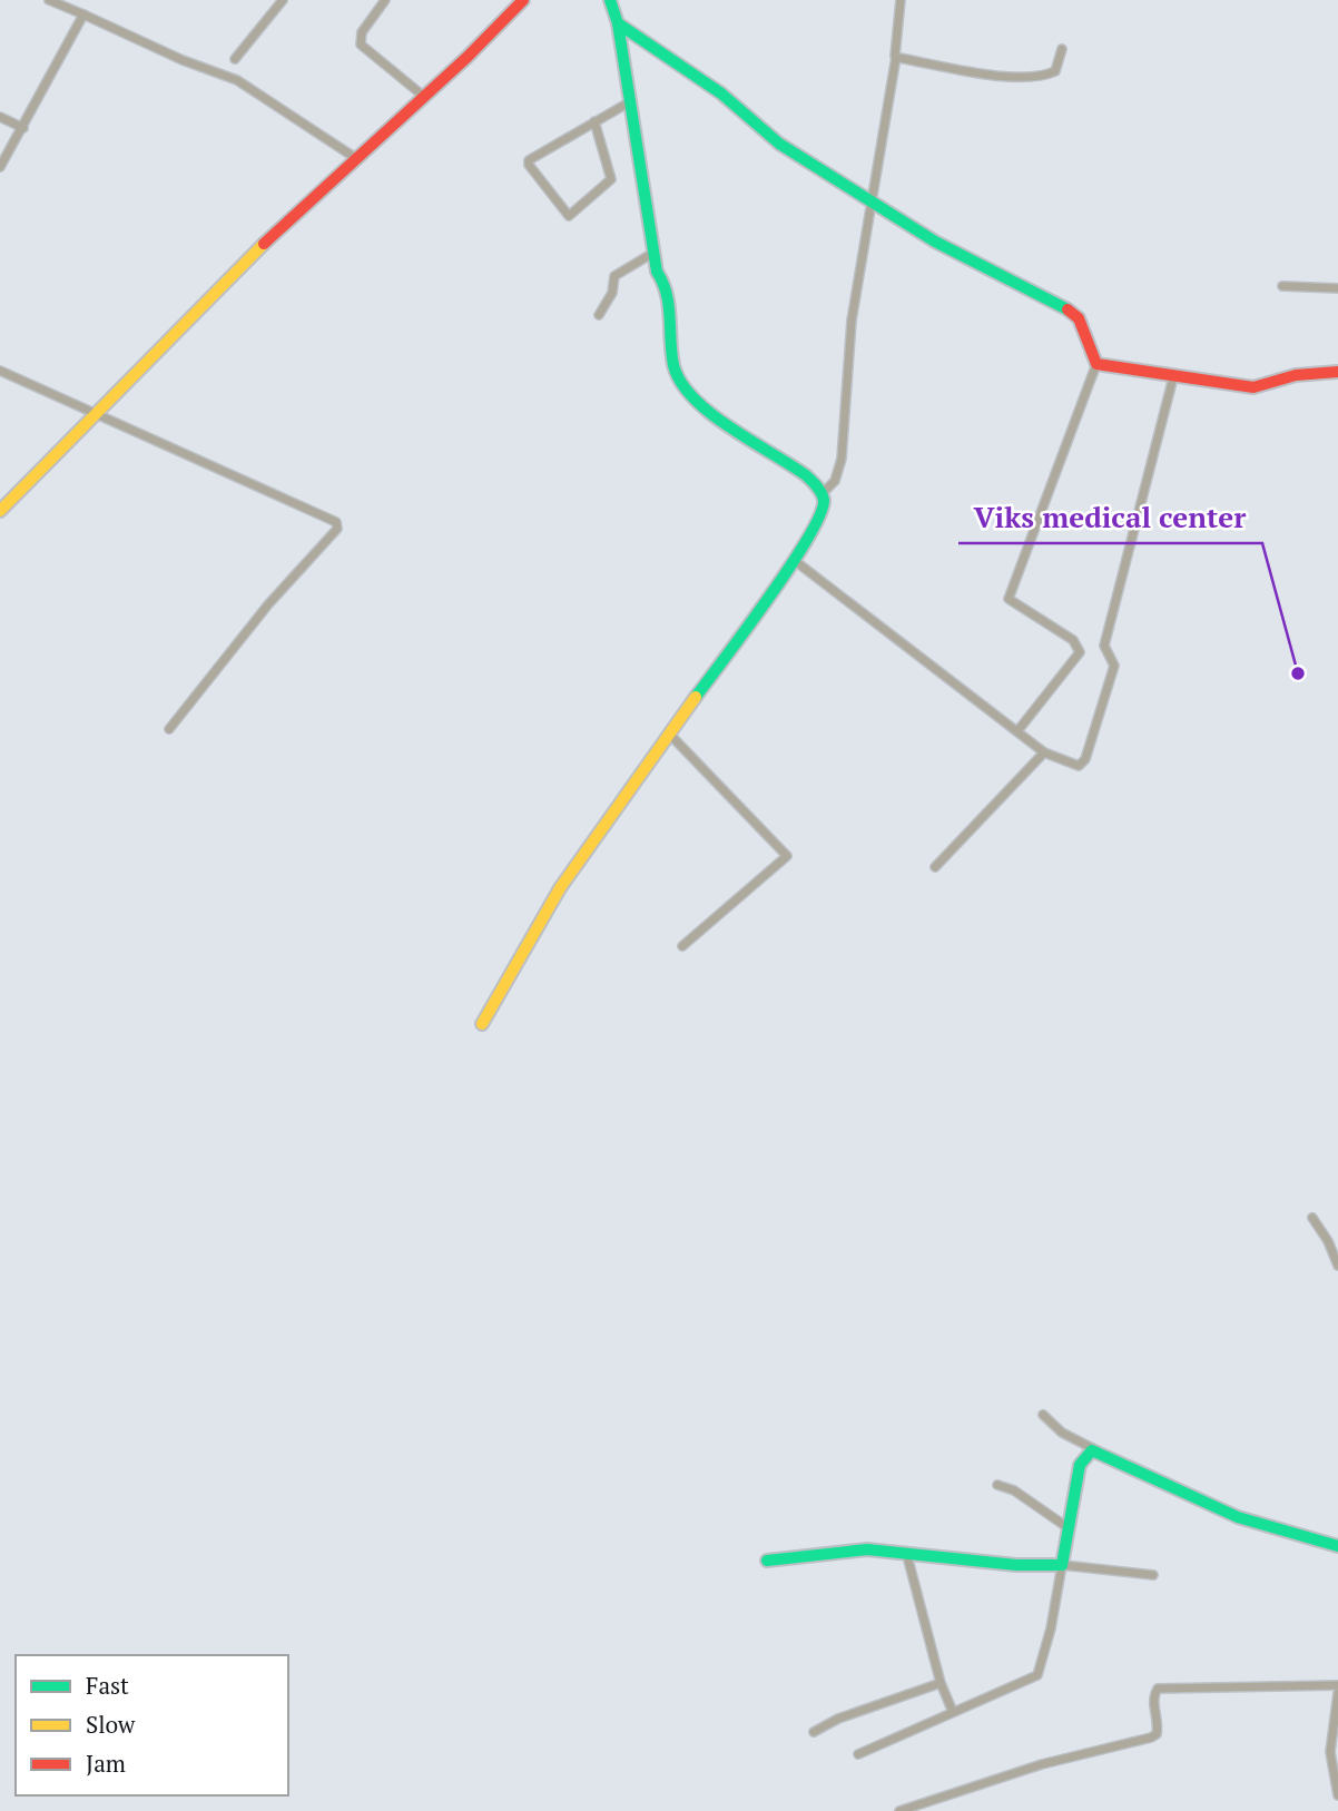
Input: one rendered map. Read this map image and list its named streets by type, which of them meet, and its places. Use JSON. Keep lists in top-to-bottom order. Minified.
{"places":["Viks medical center"],"legend":["Fast","Slow","Jam"]}
